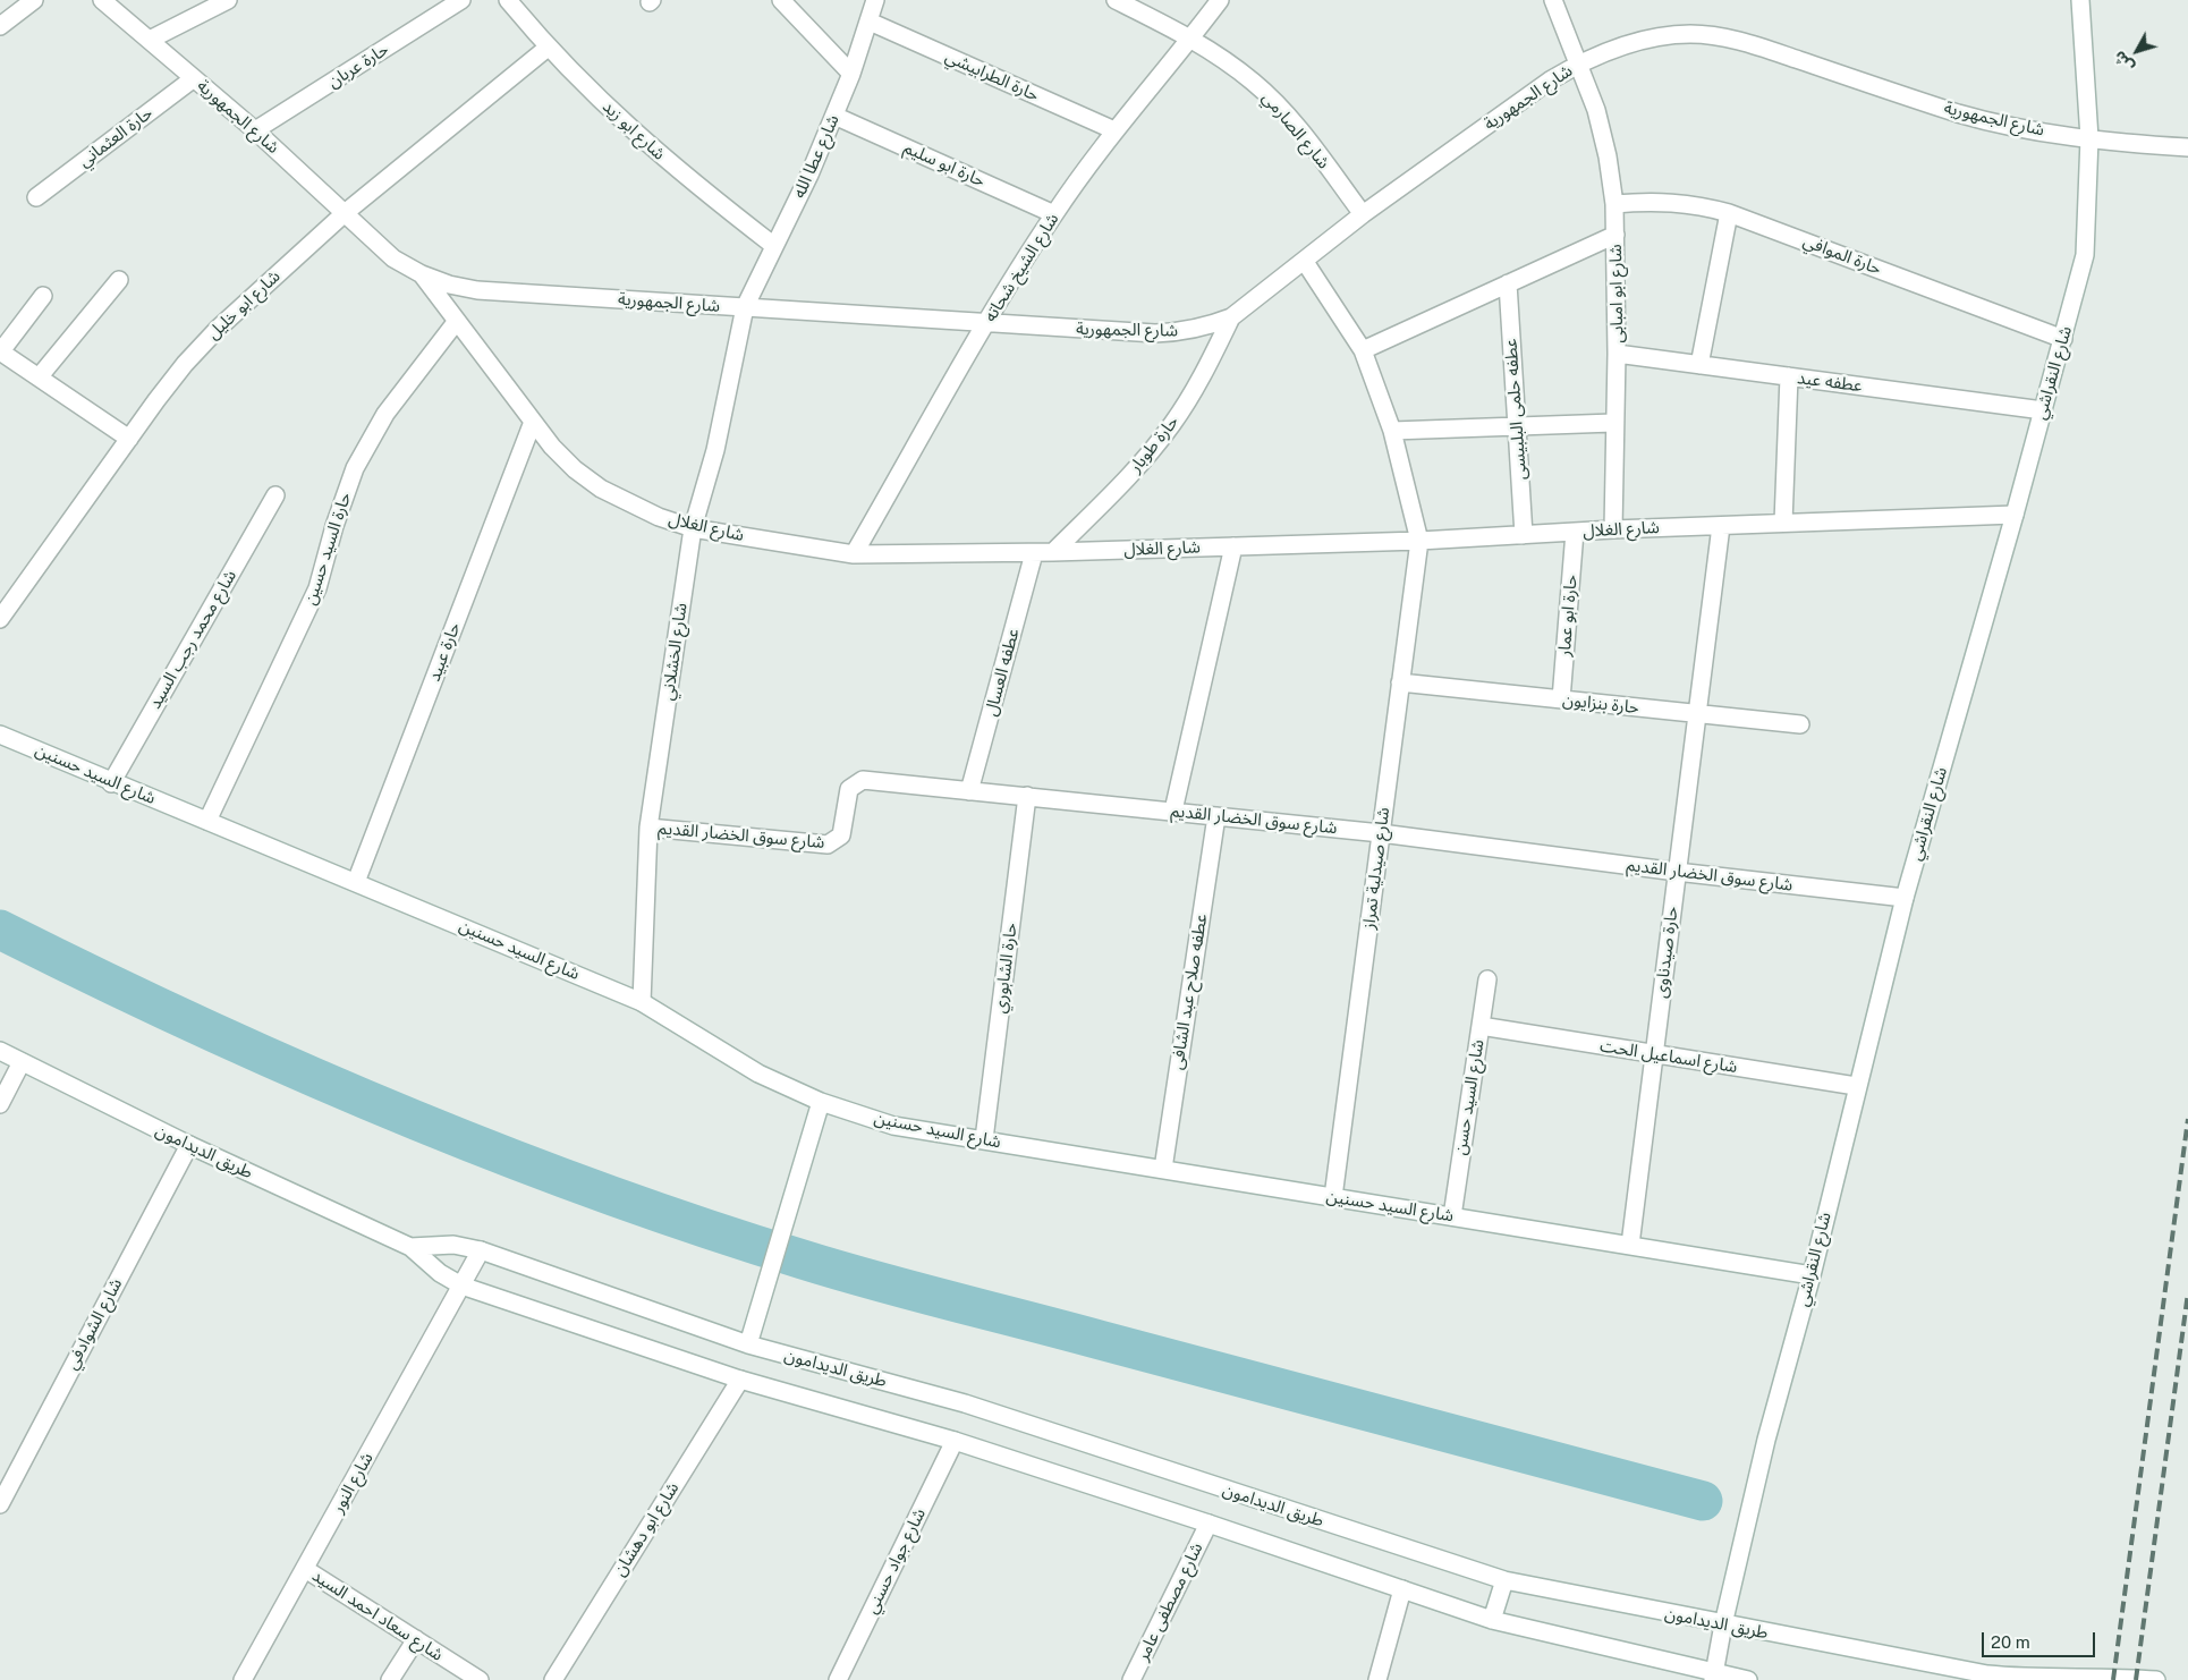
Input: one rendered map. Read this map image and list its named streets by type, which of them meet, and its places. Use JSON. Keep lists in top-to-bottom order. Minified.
{"streets":{"street":["حارة عربان","حارة الطرابيشي","شارع الجمهورية","شارع ابو زيد","شارع الصارمي","حارة العثماني","شارع عطا الله","حارة ابو سليم","حارة الموافي","شارع الشيخ شحاته","شارع ابو امبابى","شارع ابو خليل","شارع النقراشي","عطفه عيد","عطفه حلمى البلبيسى","حارة طوبار","شارع الغلال","حارة السيد حسين","حارة ابو عمار","شارع محمد رجب السيد","حارة عبيد","شارع الخشلاني","عطفه العسال","حارة بنزايون","شارع السيد حسنين","شارع سوق الخضار القديم","شارع صيدلية تمراز","حارة صيدناوى","حارة الشابوري","عطفه صلاح عبد الشافى","شارع اسماعيل الحت","شارع السيد حسن","طريق الديدامون","شارع الشوادفي","شارع النور","شارع ابو دهشان","شارع جواد حسني","شارع مصطفى عامر","شارع سعاد احمد السيد"]},"crossings":[["حارة عربان","شارع الجمهورية"],["حارة الطرابيشي","شارع عطا الله"],["حارة الطرابيشي","شارع الشيخ شحاته"],["شارع الجمهورية","شارع الصارمي"],["شارع الجمهورية","حارة العثماني"],["شارع الجمهورية","شارع عطا الله"],["شارع الجمهورية","شارع الشيخ شحاته"],["شارع الجمهورية","شارع ابو امبابى"],["شارع الجمهورية","شارع ابو خليل"],["شارع الجمهورية","شارع النقراشي"],["شارع الجمهورية","حارة طوبار"],["شارع الجمهورية","شارع الغلال"],["شارع الجمهورية","شارع الخشلاني"],["شارع ابو زيد","شارع عطا الله"],["شارع ابو زيد","شارع ابو خليل"],["شارع الصارمي","شارع الشيخ شحاته"],["شارع عطا الله","حارة ابو سليم"],["شارع عطا الله","شارع الخشلاني"],["حارة ابو سليم","شارع الشيخ شحاته"],["حارة الموافي","شارع ابو امبابى"],["حارة الموافي","شارع النقراشي"],["شارع الشيخ شحاته","شارع الغلال"],["شارع ابو امبابى","عطفه عيد"],["شارع ابو امبابى","شارع الغلال"],["شارع النقراشي","عطفه عيد"],["شارع النقراشي","شارع الغلال"],["شارع النقراشي","شارع السيد حسنين"],["شارع النقراشي","شارع سوق الخضار القديم"],["شارع النقراشي","شارع اسماعيل الحت"],["شارع النقراشي","طريق الديدامون"],["عطفه حلمى البلبيسى","شارع الغلال"],["حارة طوبار","شارع الغلال"],["شارع الغلال","حارة السيد حسين"],["شارع الغلال","حارة ابو عمار"],["شارع الغلال","حارة عبيد"],["شارع الغلال","شارع الخشلاني"],["شارع الغلال","عطفه العسال"],["شارع الغلال","شارع صيدلية تمراز"],["شارع الغلال","حارة صيدناوى"],["حارة السيد حسين","شارع السيد حسنين"],["حارة ابو عمار","حارة بنزايون"],["شارع محمد رجب السيد","شارع السيد حسنين"],["حارة عبيد","شارع السيد حسنين"],["شارع الخشلاني","شارع السيد حسنين"],["شارع الخشلاني","شارع سوق الخضار القديم"],["عطفه العسال","شارع سوق الخضار القديم"],["حارة بنزايون","شارع صيدلية تمراز"],["حارة بنزايون","حارة صيدناوى"],["شارع السيد حسنين","شارع صيدلية تمراز"],["شارع السيد حسنين","حارة صيدناوى"],["شارع السيد حسنين","حارة الشابوري"],["شارع السيد حسنين","عطفه صلاح عبد الشافى"],["شارع السيد حسنين","شارع السيد حسن"],["شارع سوق الخضار القديم","شارع صيدلية تمراز"],["شارع سوق الخضار القديم","حارة صيدناوى"],["شارع سوق الخضار القديم","حارة الشابوري"],["شارع سوق الخضار القديم","عطفه صلاح عبد الشافى"],["حارة صيدناوى","شارع اسماعيل الحت"],["شارع اسماعيل الحت","شارع السيد حسن"],["طريق الديدامون","شارع الشوادفي"],["طريق الديدامون","شارع النور"],["طريق الديدامون","شارع ابو دهشان"],["طريق الديدامون","شارع جواد حسني"],["طريق الديدامون","شارع مصطفى عامر"],["شارع النور","شارع سعاد احمد السيد"]],"scale_bar":"20 m","north":"bottom left"}
